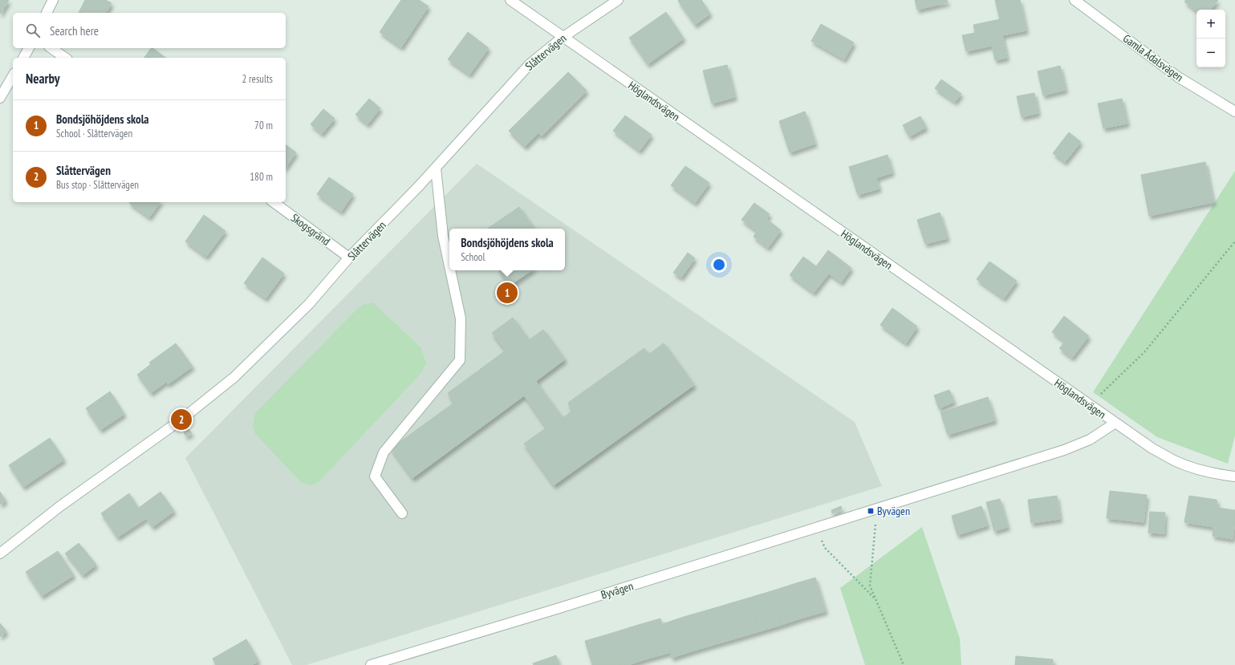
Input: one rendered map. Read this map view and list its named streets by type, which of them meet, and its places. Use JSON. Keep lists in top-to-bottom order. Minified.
{"streets":{"street":["Slåttervägen","Gamla Ådalsvägen","Höglandsvägen","Skogsgränd","Byvägen"]},"crossings":[["Slåttervägen","Höglandsvägen"],["Slåttervägen","Skogsgränd"],["Höglandsvägen","Byvägen"]],"places":{"transit":["Byvägen"]},"page":{"map_buttons":["+","−"],"search":"Search here","heading":["Nearby","2 results"],"list":[{"mark":"1","name":"Bondsjöhöjdens skola","note":"School · Slåttervägen","value":"70 m"},{"mark":"2","name":"Slåttervägen","note":"Bus stop · Slåttervägen","value":"180 m"}],"popup":["Bondsjöhöjdens skola","School"],"pins":["1","2"]}}
